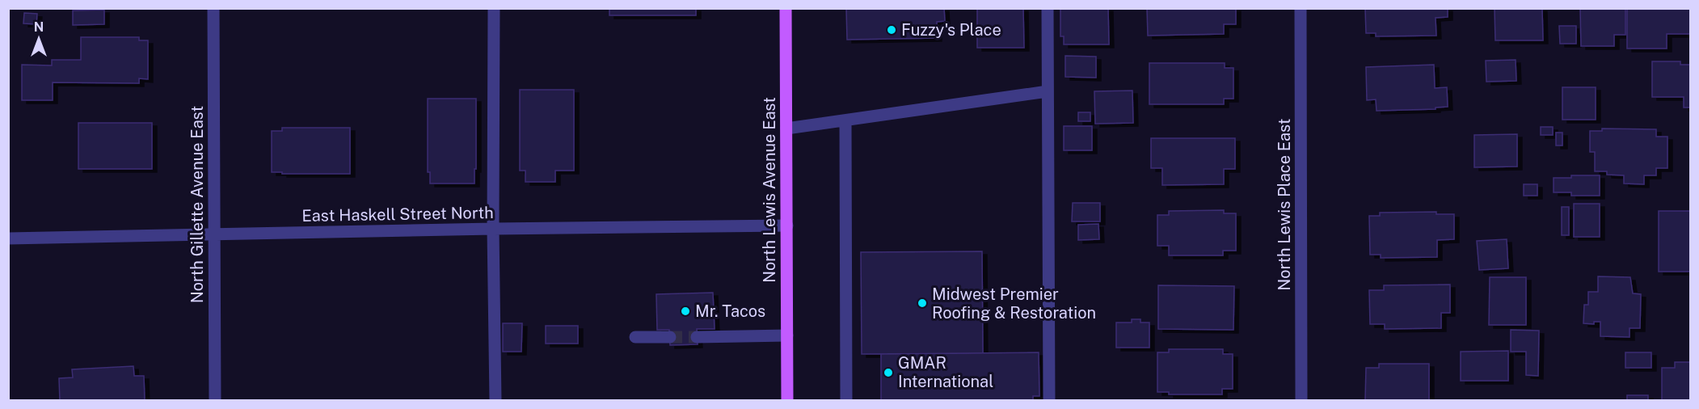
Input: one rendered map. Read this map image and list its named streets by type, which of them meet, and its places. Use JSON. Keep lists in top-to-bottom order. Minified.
{"streets":{"main road":["North Lewis Avenue East"],"street":["North Gillette Avenue East","North Lewis Place East","East Haskell Street North"]},"crossings":[["North Lewis Avenue East","East Haskell Street North"],["North Gillette Avenue East","East Haskell Street North"]],"places":["Fuzzy's Place","Midwest Premier Roofing & Restoration","Mr. Tacos","GMAR International"],"north":"top"}
